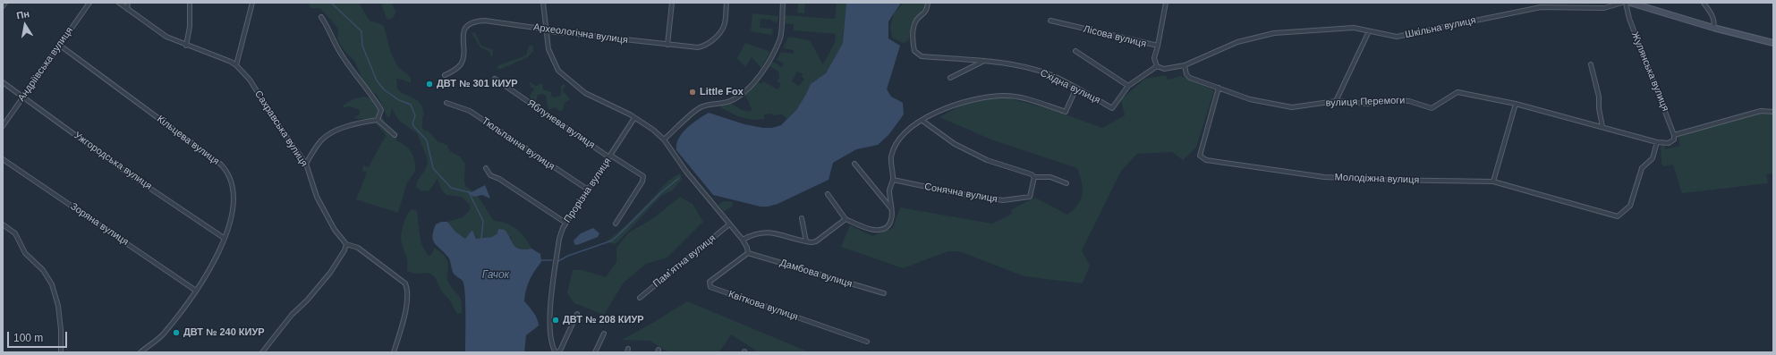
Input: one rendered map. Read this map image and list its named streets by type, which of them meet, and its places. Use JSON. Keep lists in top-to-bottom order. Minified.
{"streets":{"street":["Шкільна вулиця","Археологічна вулиця","Лісова вулиця","Андріївська вулиця","Жулянська вулиця","Східна вулиця","вулиця Перемоги","Яблунева вулиця","Сахравська вулиця","Кільцева вулиця","Тюльпанна вулиця","Ужгородська вулиця","Молодіжна вулиця","Прорізна вулиця","Сонячна вулиця","Зоряна вулиця","Памʼятна вулиця","Дамбова вулиця","Квіткова вулиця"]},"crossings":[["Шкільна вулиця","вулиця Перемоги"],["Андріївська вулиця","Кільцева вулиця"],["Андріївська вулиця","Ужгородська вулиця"],["Жулянська вулиця","вулиця Перемоги"],["вулиця Перемоги","Молодіжна вулиця"],["Яблунева вулиця","Прорізна вулиця"],["Кільцева вулиця","Ужгородська вулиця"],["Кільцева вулиця","Зоряна вулиця"],["Тюльпанна вулиця","Прорізна вулиця"],["Дамбова вулиця","Квіткова вулиця"]],"water":["Гачок"],"places":["ДВТ № 301 КИУР","Little Fox","ДВТ № 208 КИУР","ДВТ № 240 КИУР"],"scale_bar":"100 m","north":"top"}
